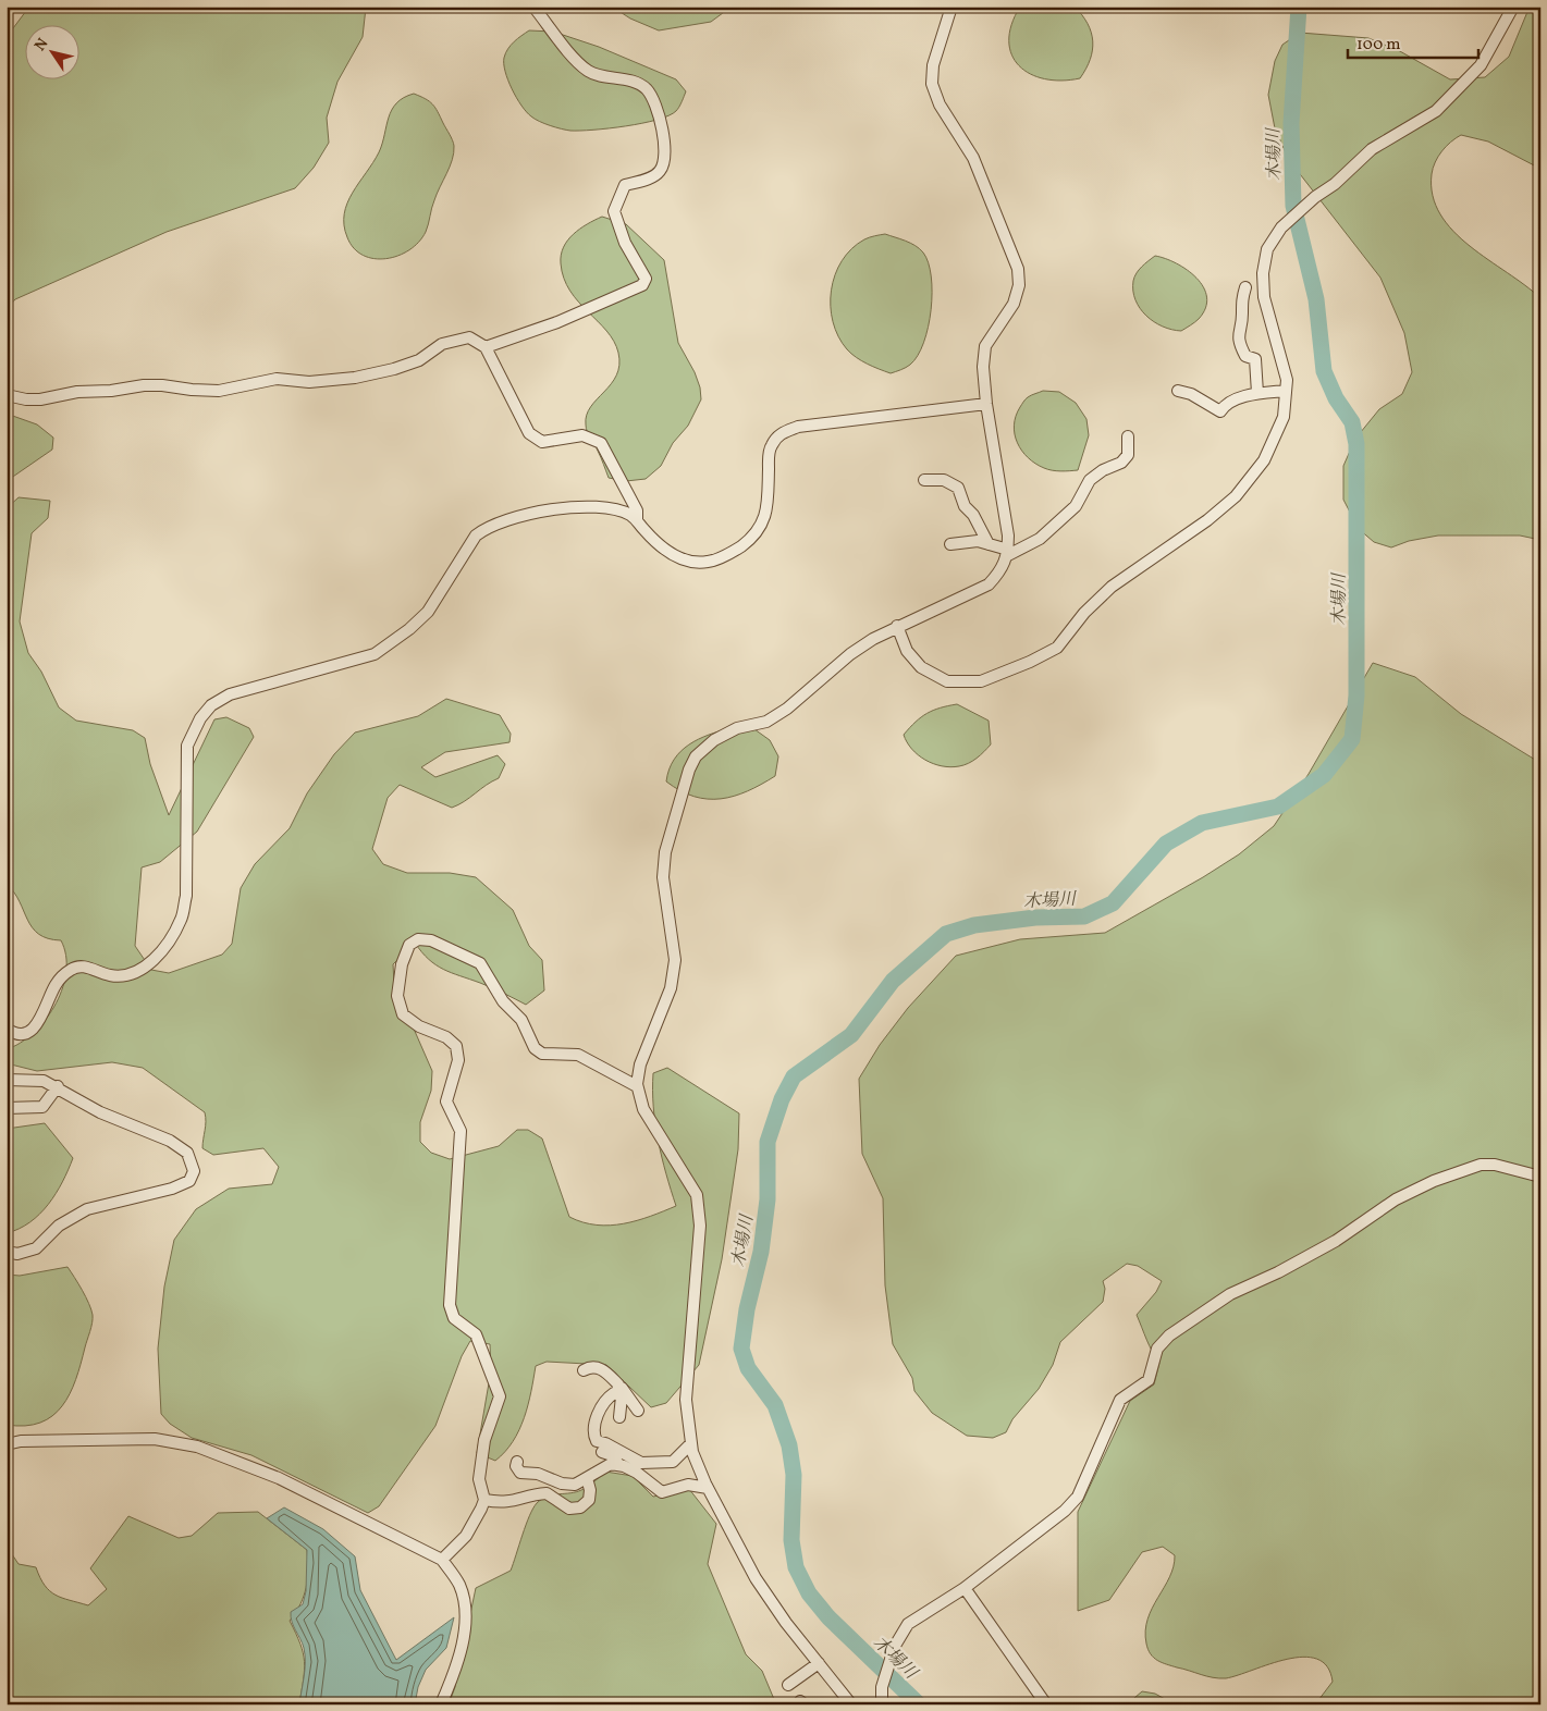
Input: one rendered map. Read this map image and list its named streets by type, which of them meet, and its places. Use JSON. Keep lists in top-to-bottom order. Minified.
{"water":["木場川"],"scale_bar":"100 m","north":"top left"}
